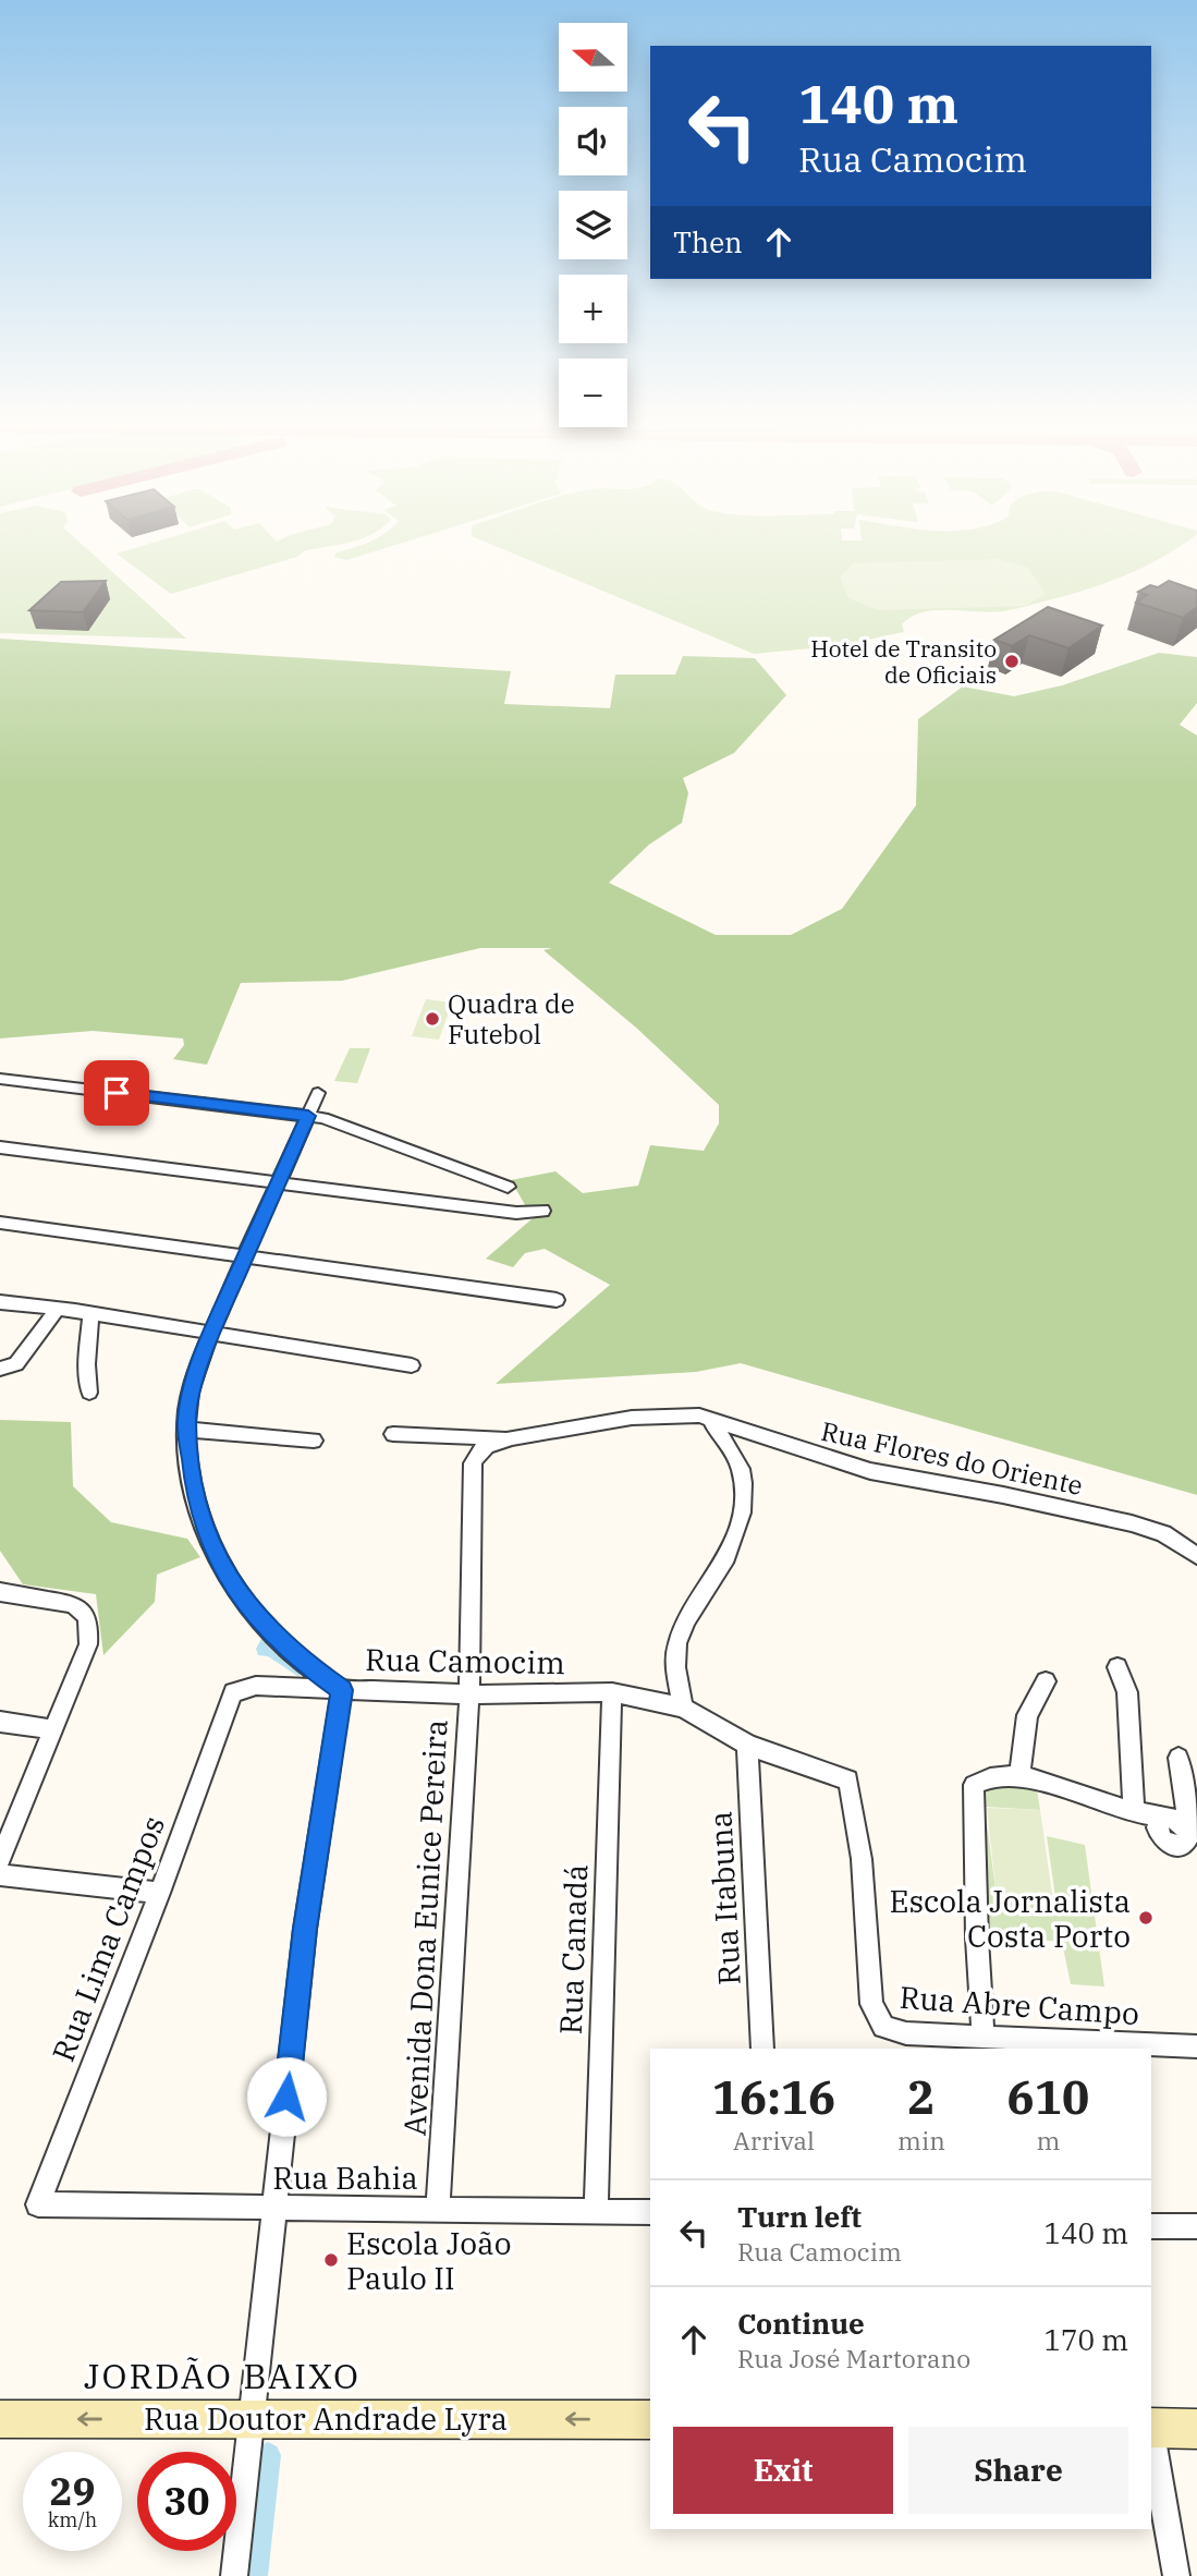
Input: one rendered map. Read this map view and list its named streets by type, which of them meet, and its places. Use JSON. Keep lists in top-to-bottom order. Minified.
{"streets":{"main road":["Rua Doutor Andrade Lyra"],"street":["Rua Flores do Oriente","Rua Camocim","Rua Itabuna","Avenida Dona Eunice Pereira","Rua Lima Campos","Rua Canadá","Rua Abre Campo","Rua Bahia"]},"crossings":[["Rua Flores do Oriente","Avenida Dona Eunice Pereira"],["Rua Camocim","Rua Itabuna"],["Rua Camocim","Avenida Dona Eunice Pereira"],["Rua Camocim","Rua Lima Campos"],["Rua Camocim","Rua Canadá"],["Rua Camocim","Rua Abre Campo"],["Avenida Dona Eunice Pereira","Rua Bahia"],["Rua Lima Campos","Rua Bahia"],["Rua Canadá","Rua Bahia"]],"one_way":["Rua Doutor Andrade Lyra"],"districts":["JORDÃO BAIXO"],"places":["Hotel de Transito de Oficiais","Quadra de Futebol","Escola Jornalista Costa Porto","Escola João Paulo II"],"north":"left","page":{"map_buttons":["+","−"],"turn":["140 m","Rua Camocim"],"then":"Then","eta":["16:16","Arrival","2","min","610","m"],"list":[{"name":"Turn left","note":"Rua Camocim","value":"140 m"},{"name":"Continue","note":"Rua José Martorano","value":"170 m"}],"buttons":["Exit","Share"],"speed":"29 km/h","limit":"30"}}
